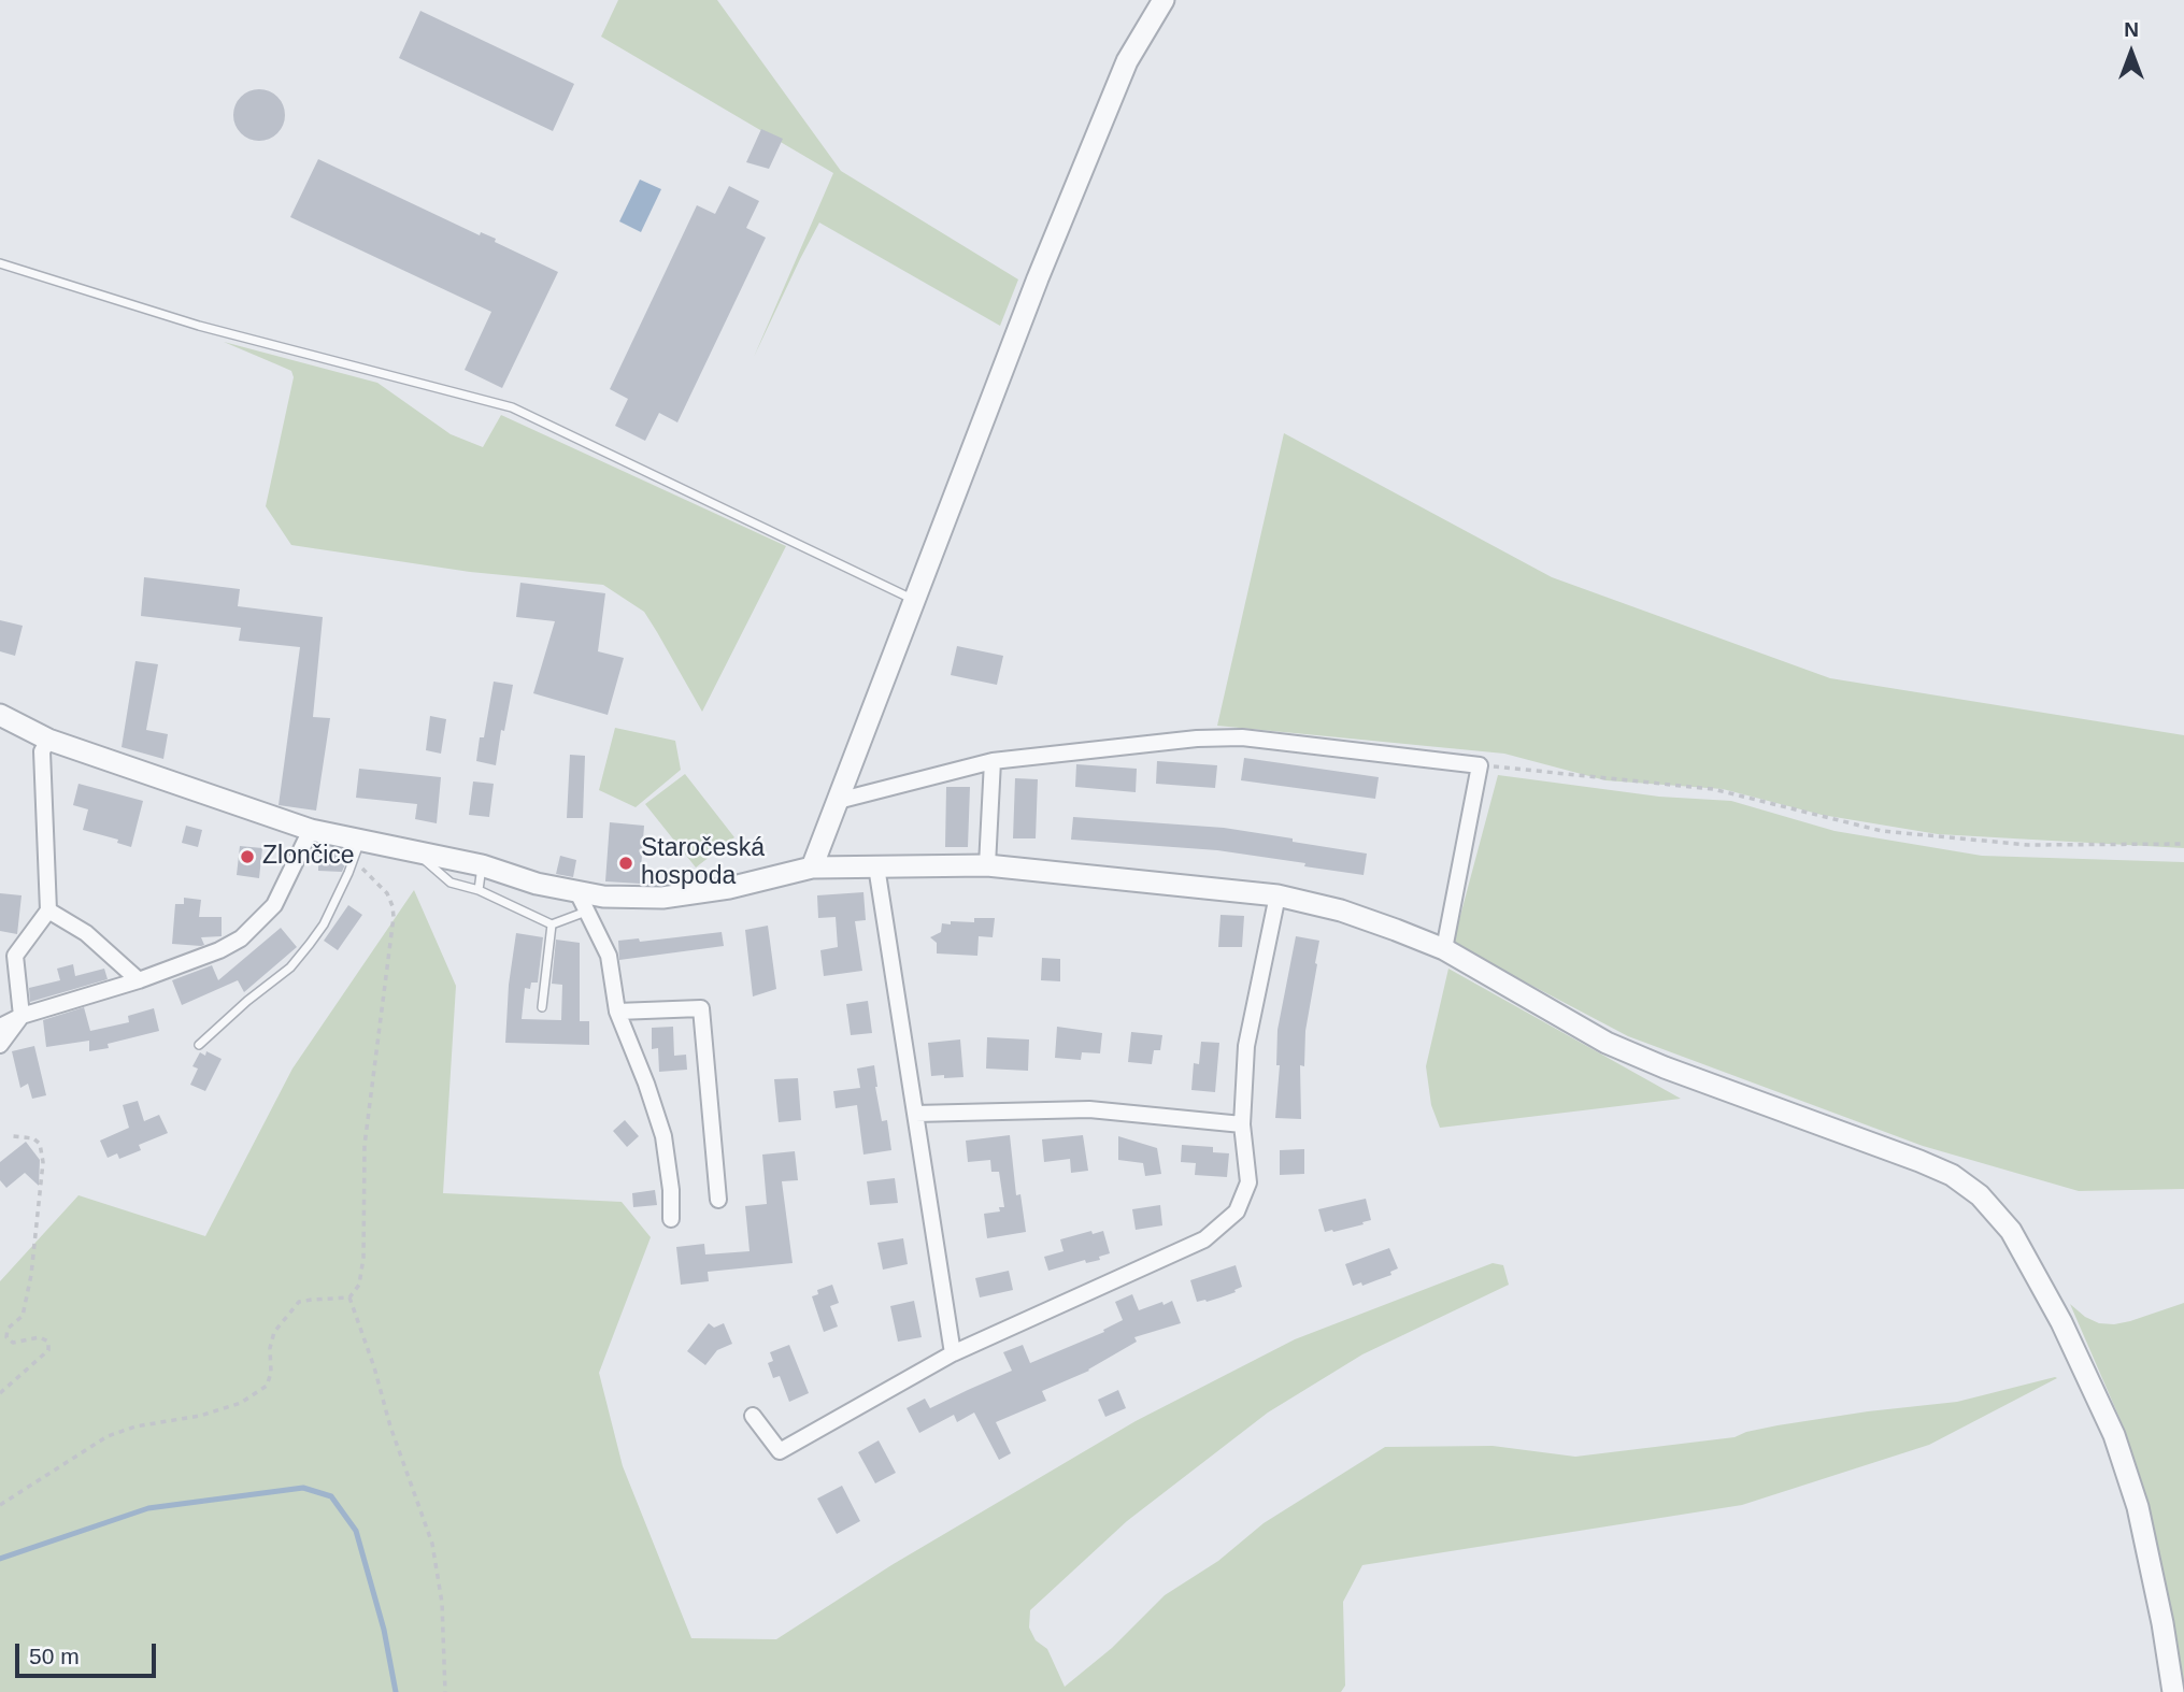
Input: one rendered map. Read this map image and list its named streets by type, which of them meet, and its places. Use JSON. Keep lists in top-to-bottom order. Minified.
{"places":["Zlončice","Staročeská hospoda"],"scale_bar":"50 m","north":"top"}
